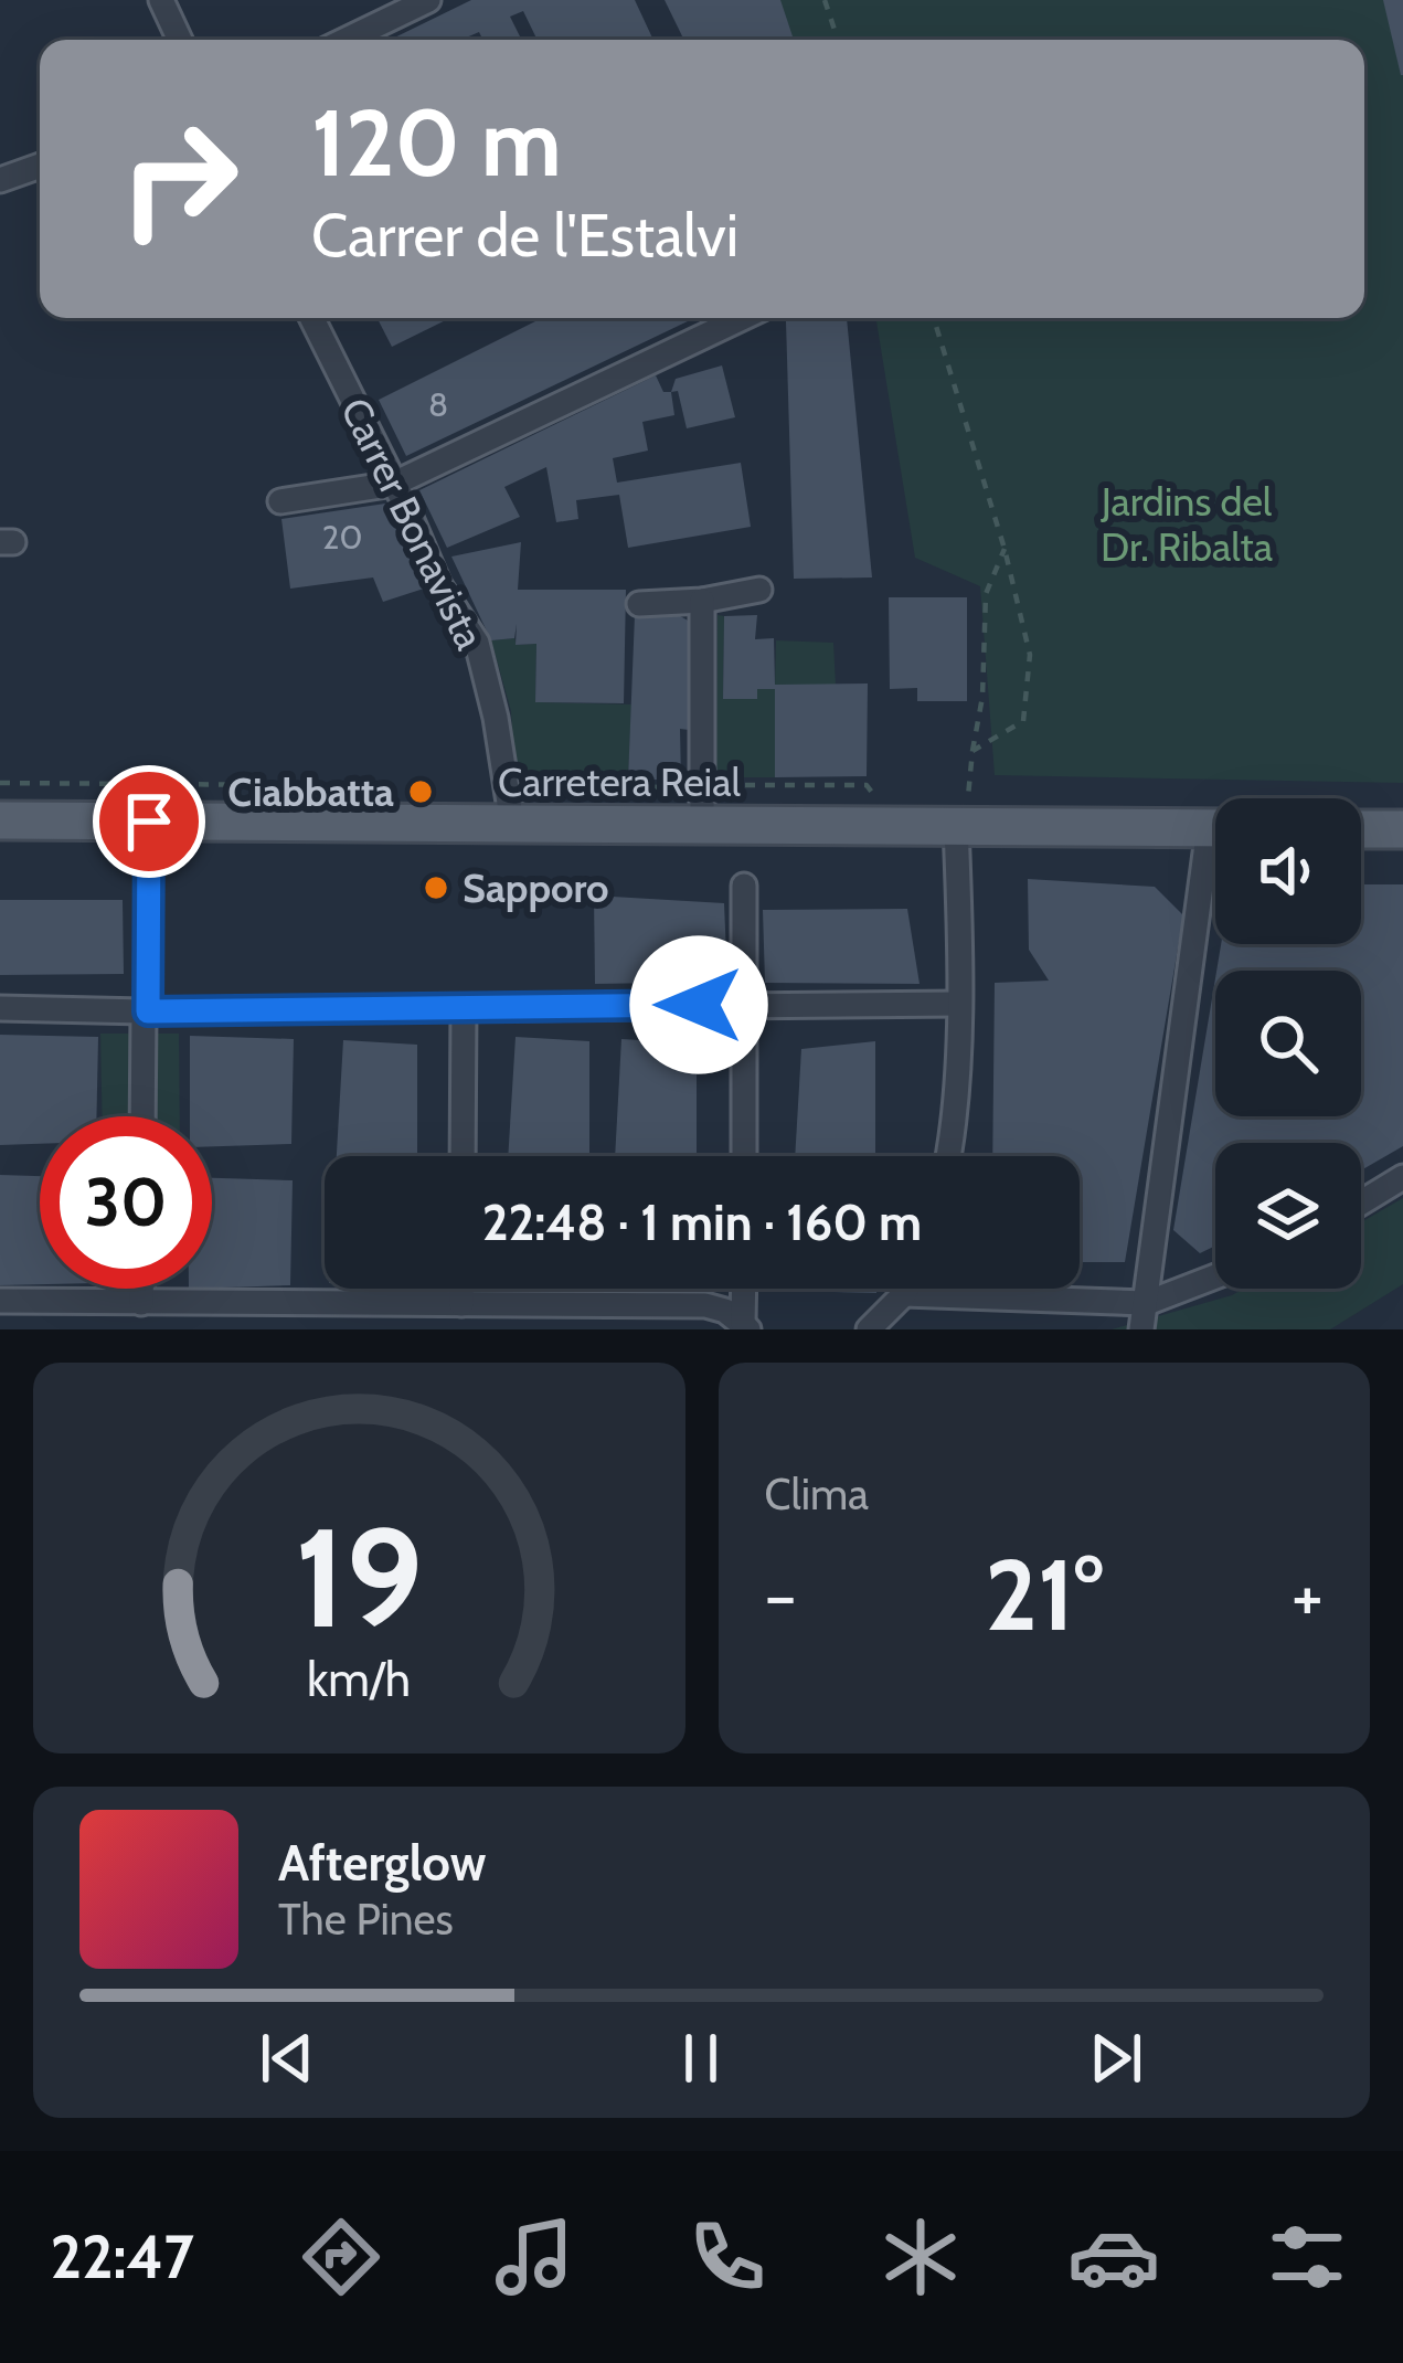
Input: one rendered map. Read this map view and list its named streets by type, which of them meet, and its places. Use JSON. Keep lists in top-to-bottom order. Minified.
{"streets":{"main road":["Carretera Reial"],"street":["Carrer Bonavista"]},"crossings":[["Carrer Bonavista","Carretera Reial"]],"parks":["Jardins del Dr. Ribalta"],"places":["Ciabbatta","Sapporo"],"house_numbers":["8","20"],"page":{"turn":["120 m","Carrer de l'Estalvi"],"limit":"30","trip":"22:48 · 1 min · 160 m","tile":"Clima","heat":["−","21°","+"],"song":["Afterglow","The Pines"],"tabs":"22:47","gauge":["19","km/h"]}}
